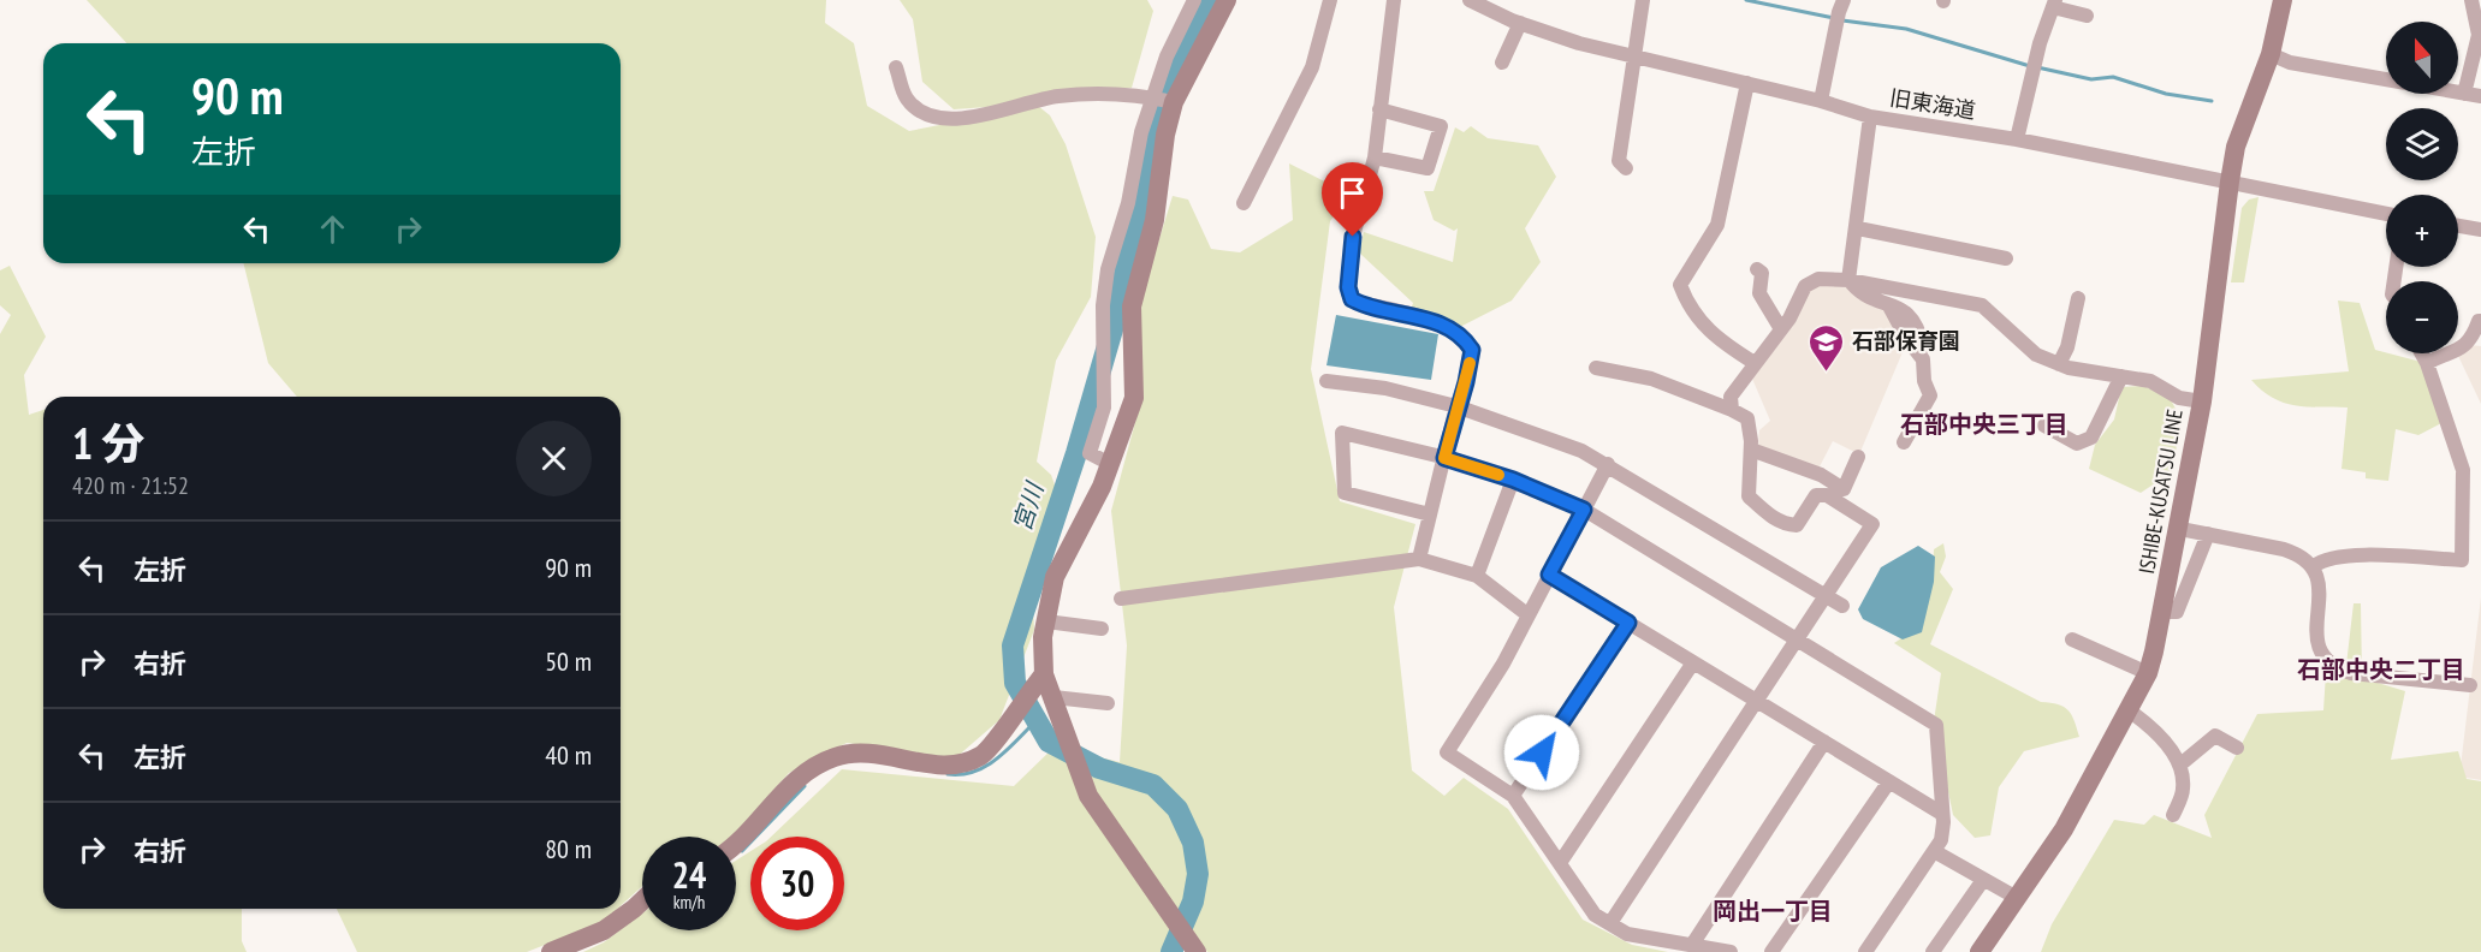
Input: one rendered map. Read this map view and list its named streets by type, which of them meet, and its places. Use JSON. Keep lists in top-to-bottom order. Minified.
{"streets":{"street":["旧東海道","ISHIBE-KUSATSU LINE"]},"crossings":[["旧東海道","ISHIBE-KUSATSU LINE"]],"districts":["石部中央三丁目","石部中央二丁目","岡出一丁目"],"water":["宮川"],"places":{"school or university":["石部保育園"]},"north":"top","page":{"map_buttons":["+","−"],"turn":["90 m","左折"],"heading":["1 分","420 m · 21:52"],"list":[{"name":"左折","value":"90 m"},{"name":"右折","value":"50 m"},{"name":"左折","value":"40 m"},{"name":"右折","value":"80 m"}],"speed":"24 km/h","limit":"30"}}
